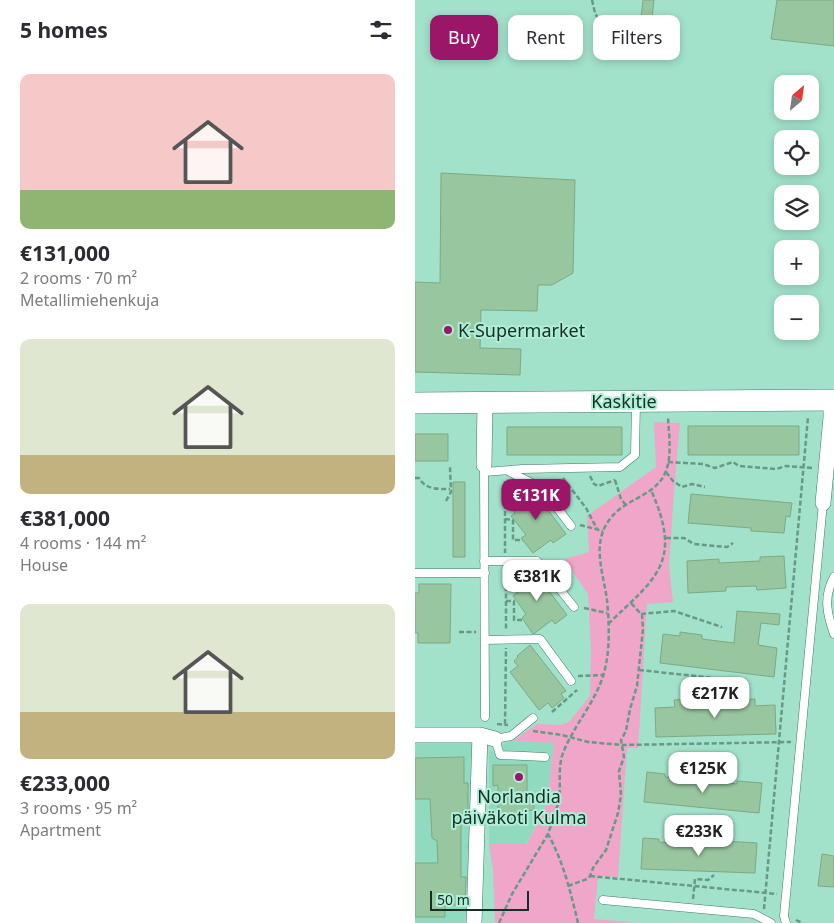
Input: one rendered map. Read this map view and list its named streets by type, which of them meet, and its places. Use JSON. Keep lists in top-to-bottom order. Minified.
{"streets":{"street":["Kaskitie"]},"places":["K-Supermarket","Norlandia päiväkoti Kulma"],"scale_bar":"50 m","north":"top right","page":{"heading":"5 homes","chip":["Buy","Rent","Filters"],"list":[{"name":"€131,000","note":"2 rooms · 70 m² · Metallimiehenkuja"},{"name":"€381,000","note":"4 rooms · 144 m² · House"},{"name":"€233,000","note":"3 rooms · 95 m² · Apartment"}],"map_buttons":["+","−"],"price":["€131K","€381K","€217K","€125K","€233K"],"scale":"50 m"}}
